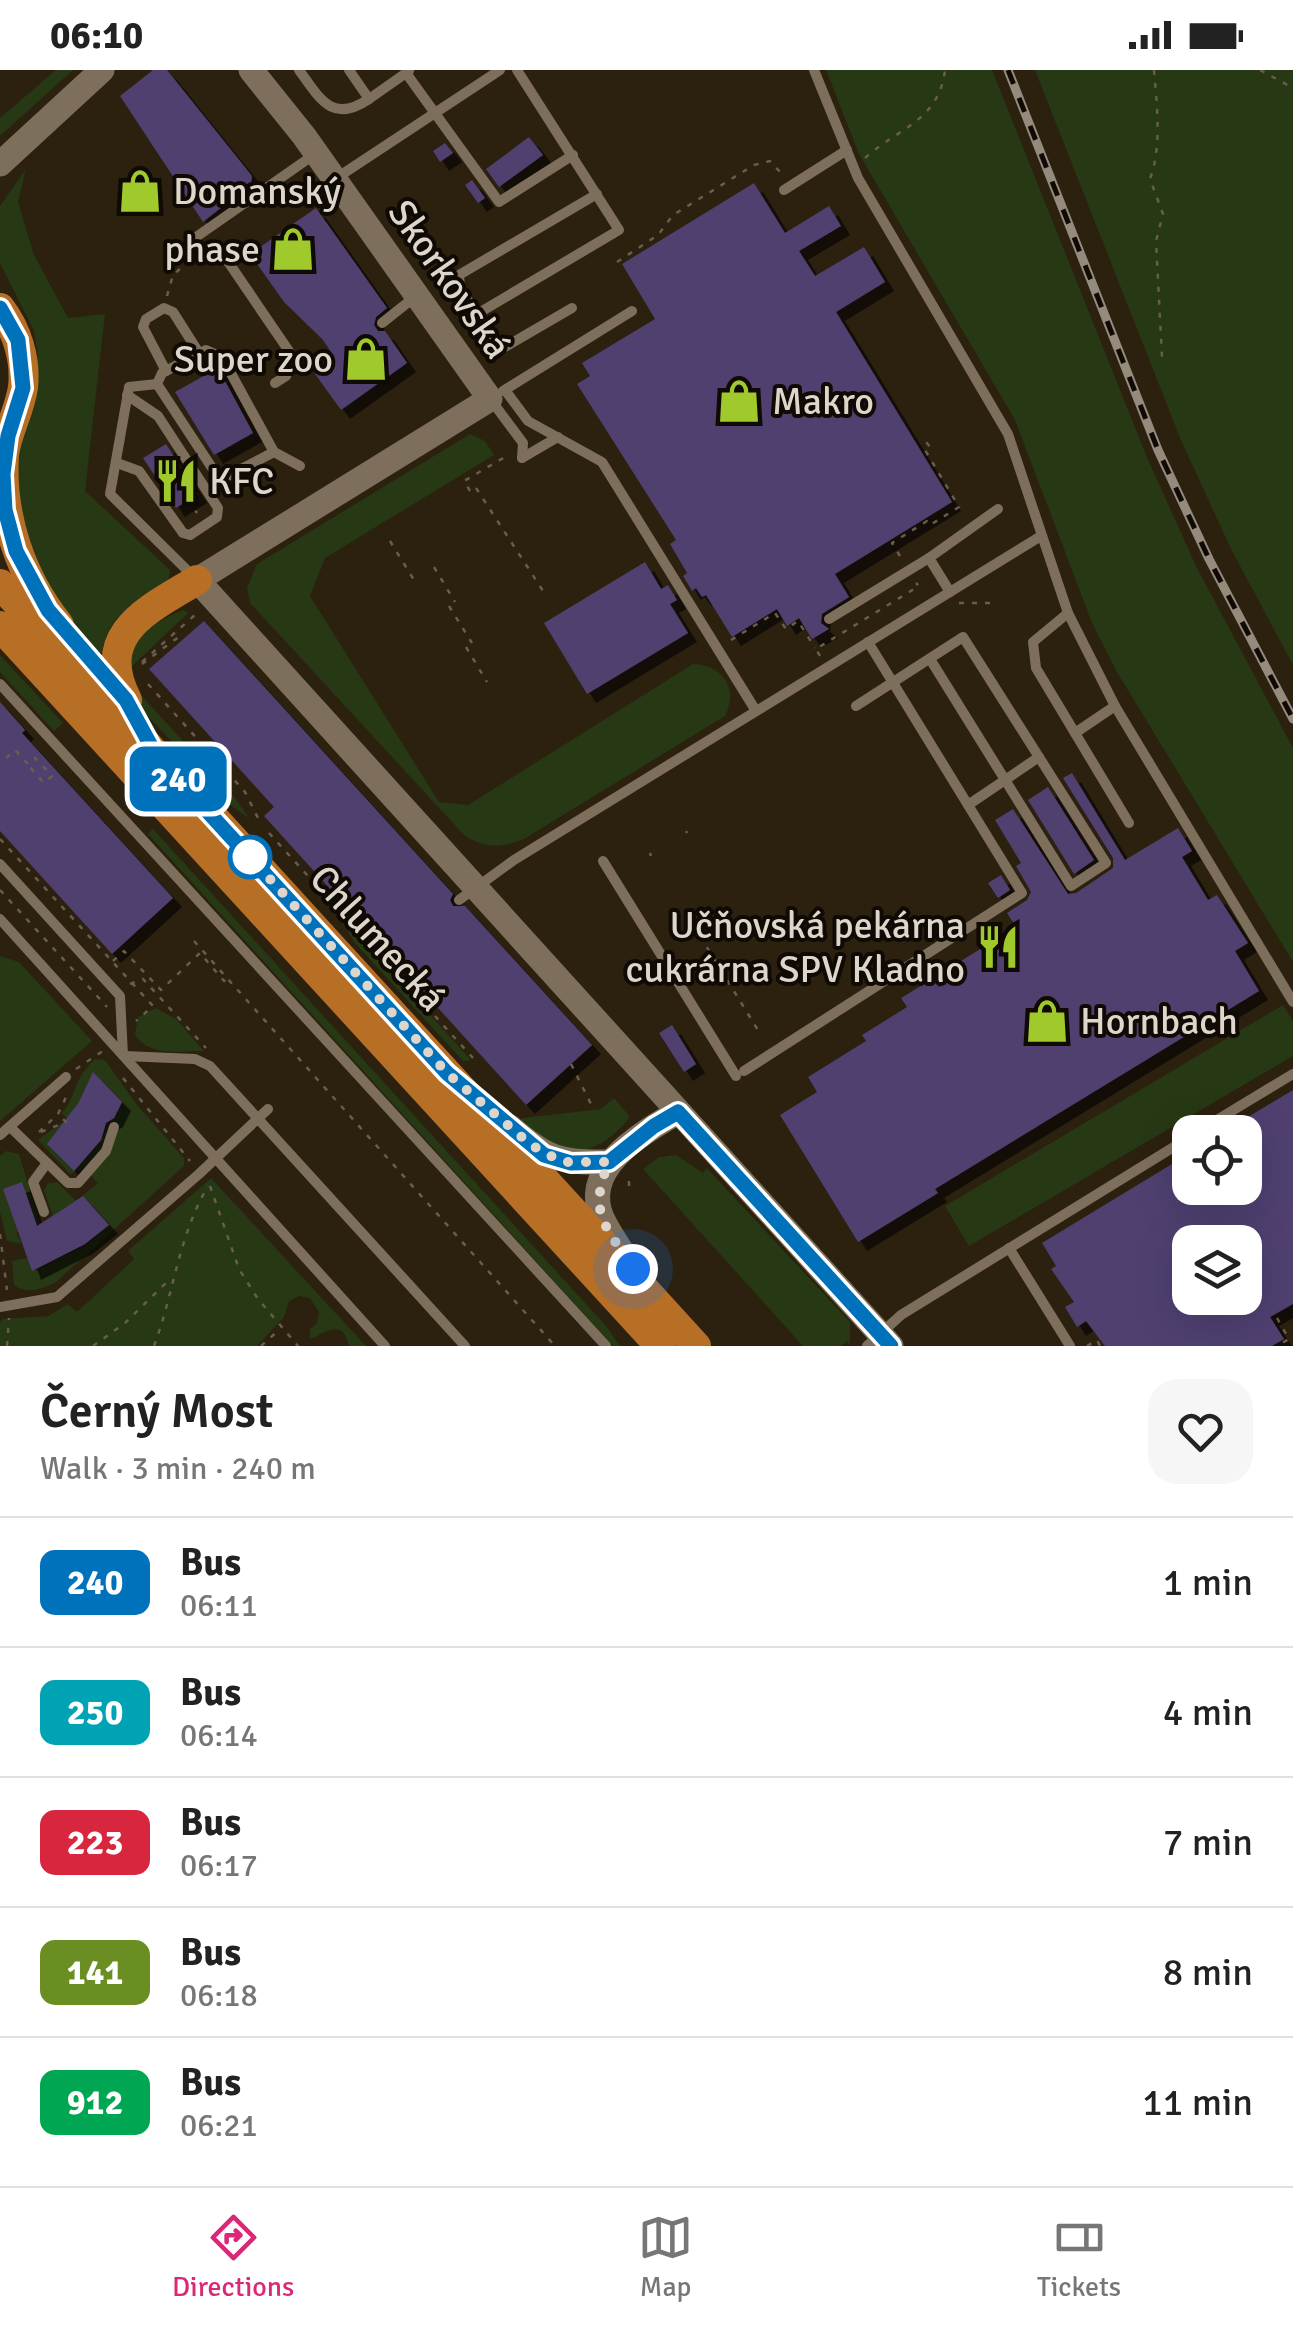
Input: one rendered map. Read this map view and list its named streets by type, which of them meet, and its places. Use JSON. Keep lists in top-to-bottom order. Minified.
{"streets":{"main road":["Chlumecká"],"street":["Skorkovská"]},"places":{"shop":["Domanský","phase","Super zoo","Makro","Hornbach"],"restaurant":["KFC","Učňovská pekárna cukrárna SPV Kladno"]},"lines":["bus line 240"],"page":{"status":"06:10","on_map":"240","heading":["Černý Most","Walk · 3 min · 240 m"],"list":[{"mark":"240","name":"Bus","note":"06:11","value":"1 min"},{"mark":"250","name":"Bus","note":"06:14","value":"4 min"},{"mark":"223","name":"Bus","note":"06:17","value":"7 min"},{"mark":"141","name":"Bus","note":"06:18","value":"8 min"},{"mark":"912","name":"Bus","note":"06:21","value":"11 min"}],"tabs":["Directions","Map","Tickets"]}}
